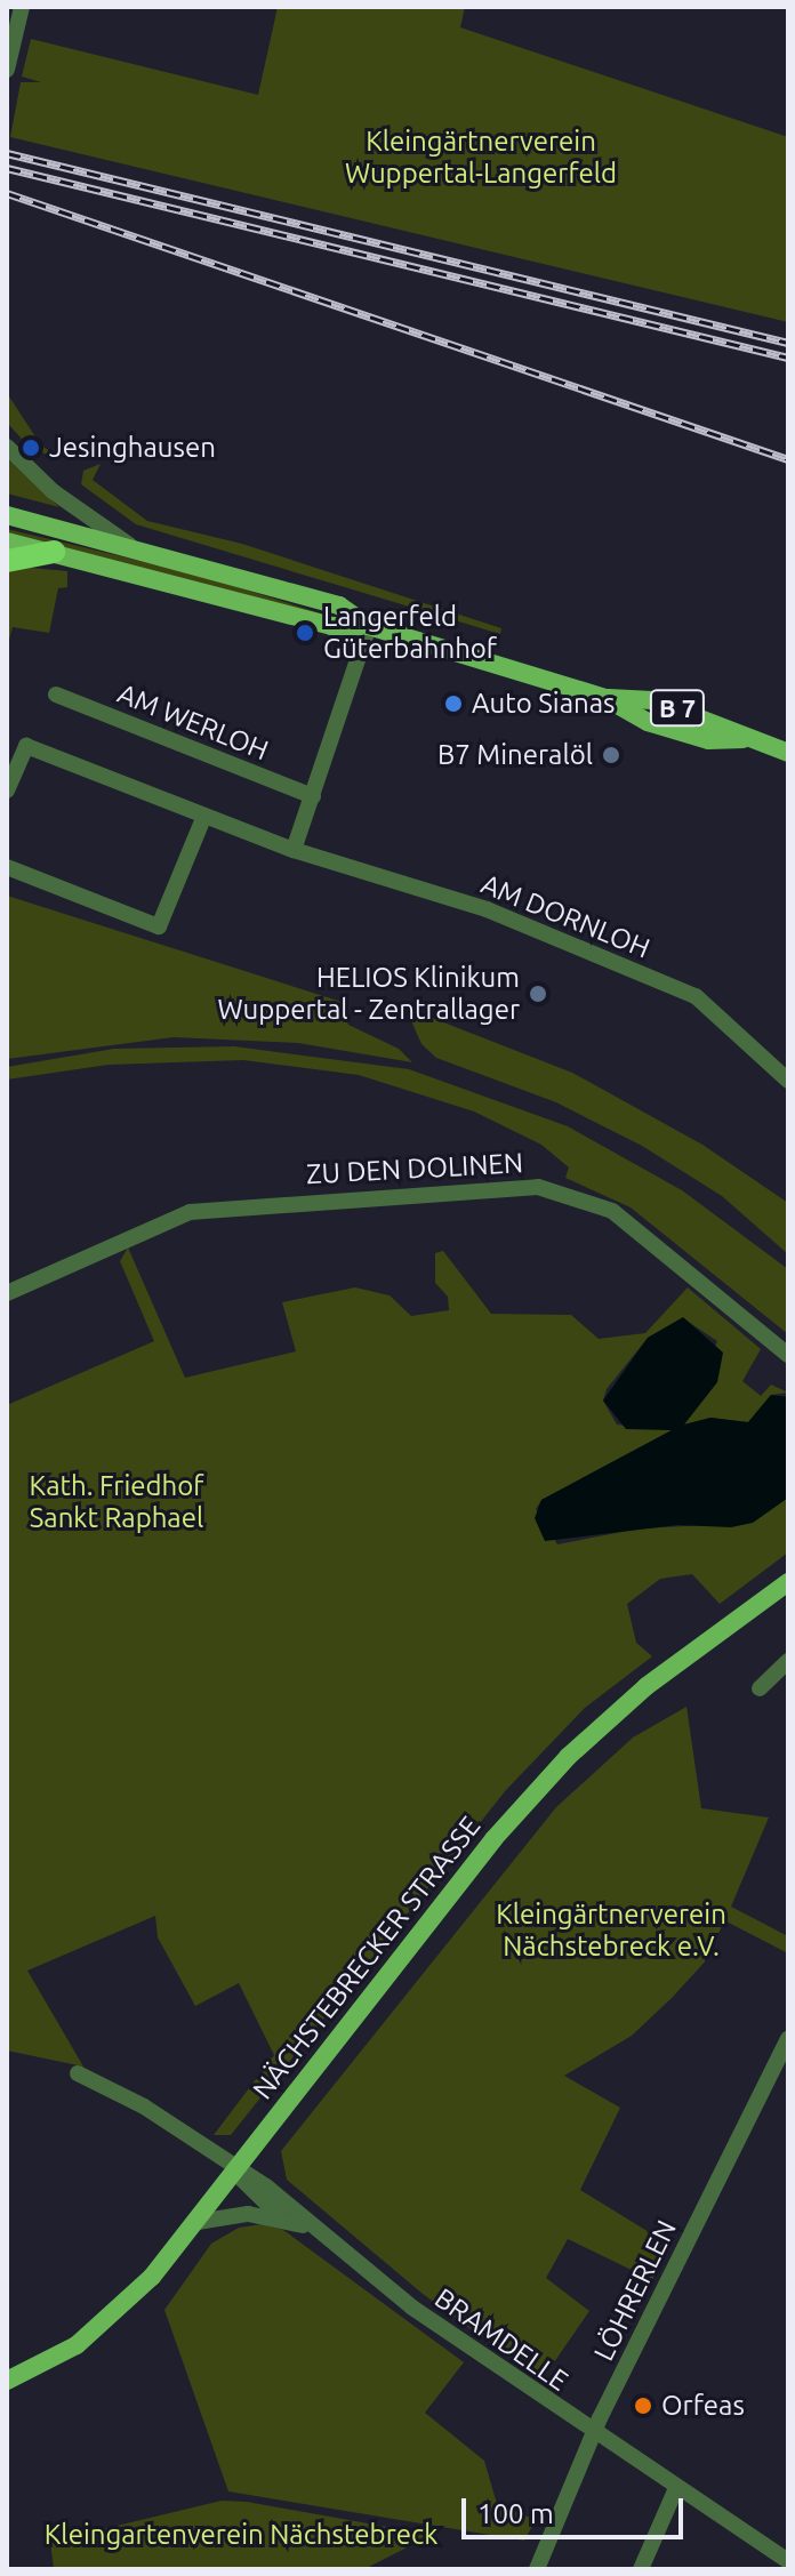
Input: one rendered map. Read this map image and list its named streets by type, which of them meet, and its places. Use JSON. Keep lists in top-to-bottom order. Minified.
{"streets":{"main road":["B 7","NÄCHSTEBRECKER STRASSE"],"street":["AM WERLOH","AM DORNLOH","ZU DEN DOLINEN","LÖHRERLEN","BRAMDELLE"]},"crossings":[["NÄCHSTEBRECKER STRASSE","BRAMDELLE"],["LÖHRERLEN","BRAMDELLE"]],"parks":["Kleingärtnerverein Wuppertal-Langerfeld","Kath. Friedhof Sankt Raphael","Kleingärtnerverein Nächstebreck e.V.","Kleingartenverein Nächstebreck"],"places":["Jesinghausen","Langerfeld Güterbahnhof","Auto Sianas","B7 Mineralöl","HELIOS Klinikum Wuppertal - Zentrallager","Orfeas"],"scale_bar":"100 m"}
